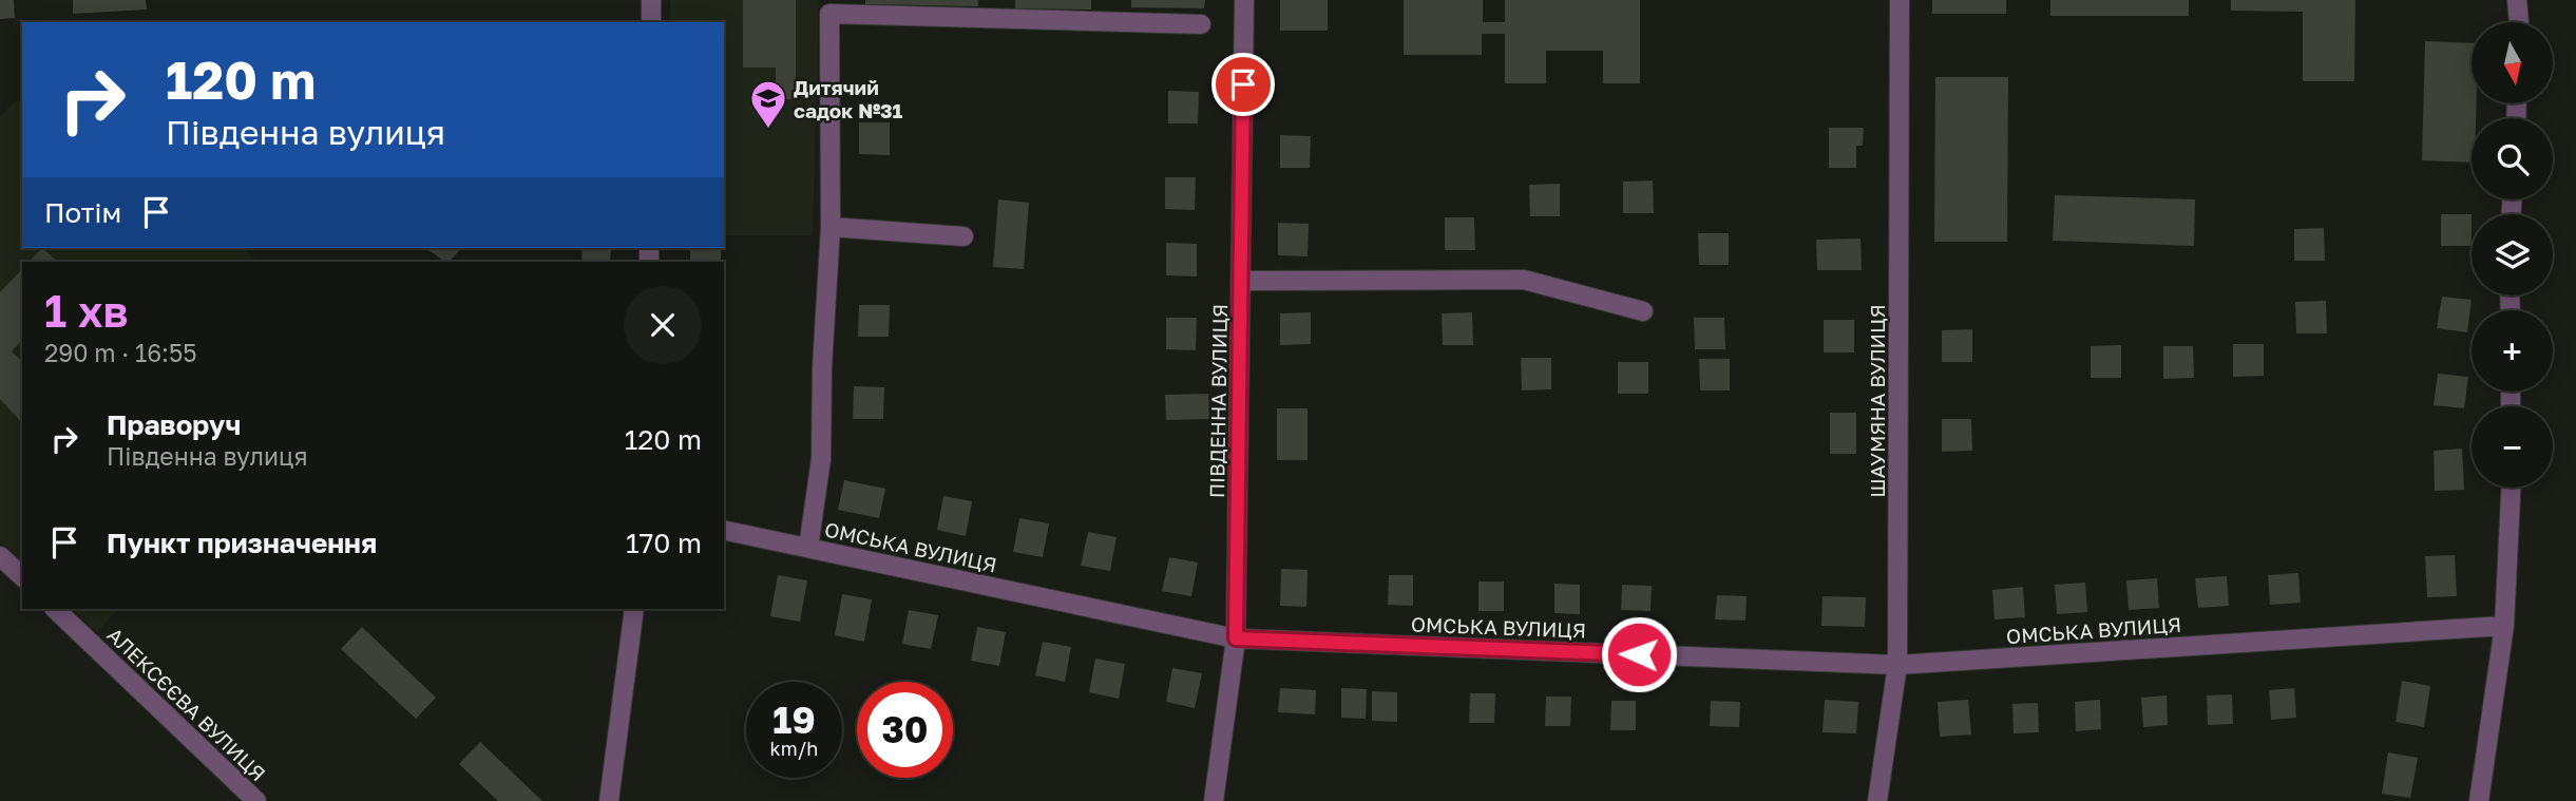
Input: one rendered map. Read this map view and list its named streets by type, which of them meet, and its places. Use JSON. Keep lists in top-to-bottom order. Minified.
{"streets":{"street":["ПІВДЕННА ВУЛИЦЯ","ШАУМЯНА ВУЛИЦЯ","ОМСЬКА ВУЛИЦЯ","АЛЕКСЄЄВА ВУЛИЦЯ"]},"crossings":[["ПІВДЕННА ВУЛИЦЯ","ОМСЬКА ВУЛИЦЯ"],["ШАУМЯНА ВУЛИЦЯ","ОМСЬКА ВУЛИЦЯ"]],"places":{"school or university":["Дитячий садок №31"]},"north":"bottom","page":{"map_buttons":["+","−"],"turn":["120 m","Південна вулиця"],"then":"Потім","heading":["1 хв","290 m · 16:55"],"list":[{"name":"Праворуч","note":"Південна вулиця","value":"120 m"},{"name":"Пункт призначення","value":"170 m"}],"speed":"19 km/h","limit":"30"}}
